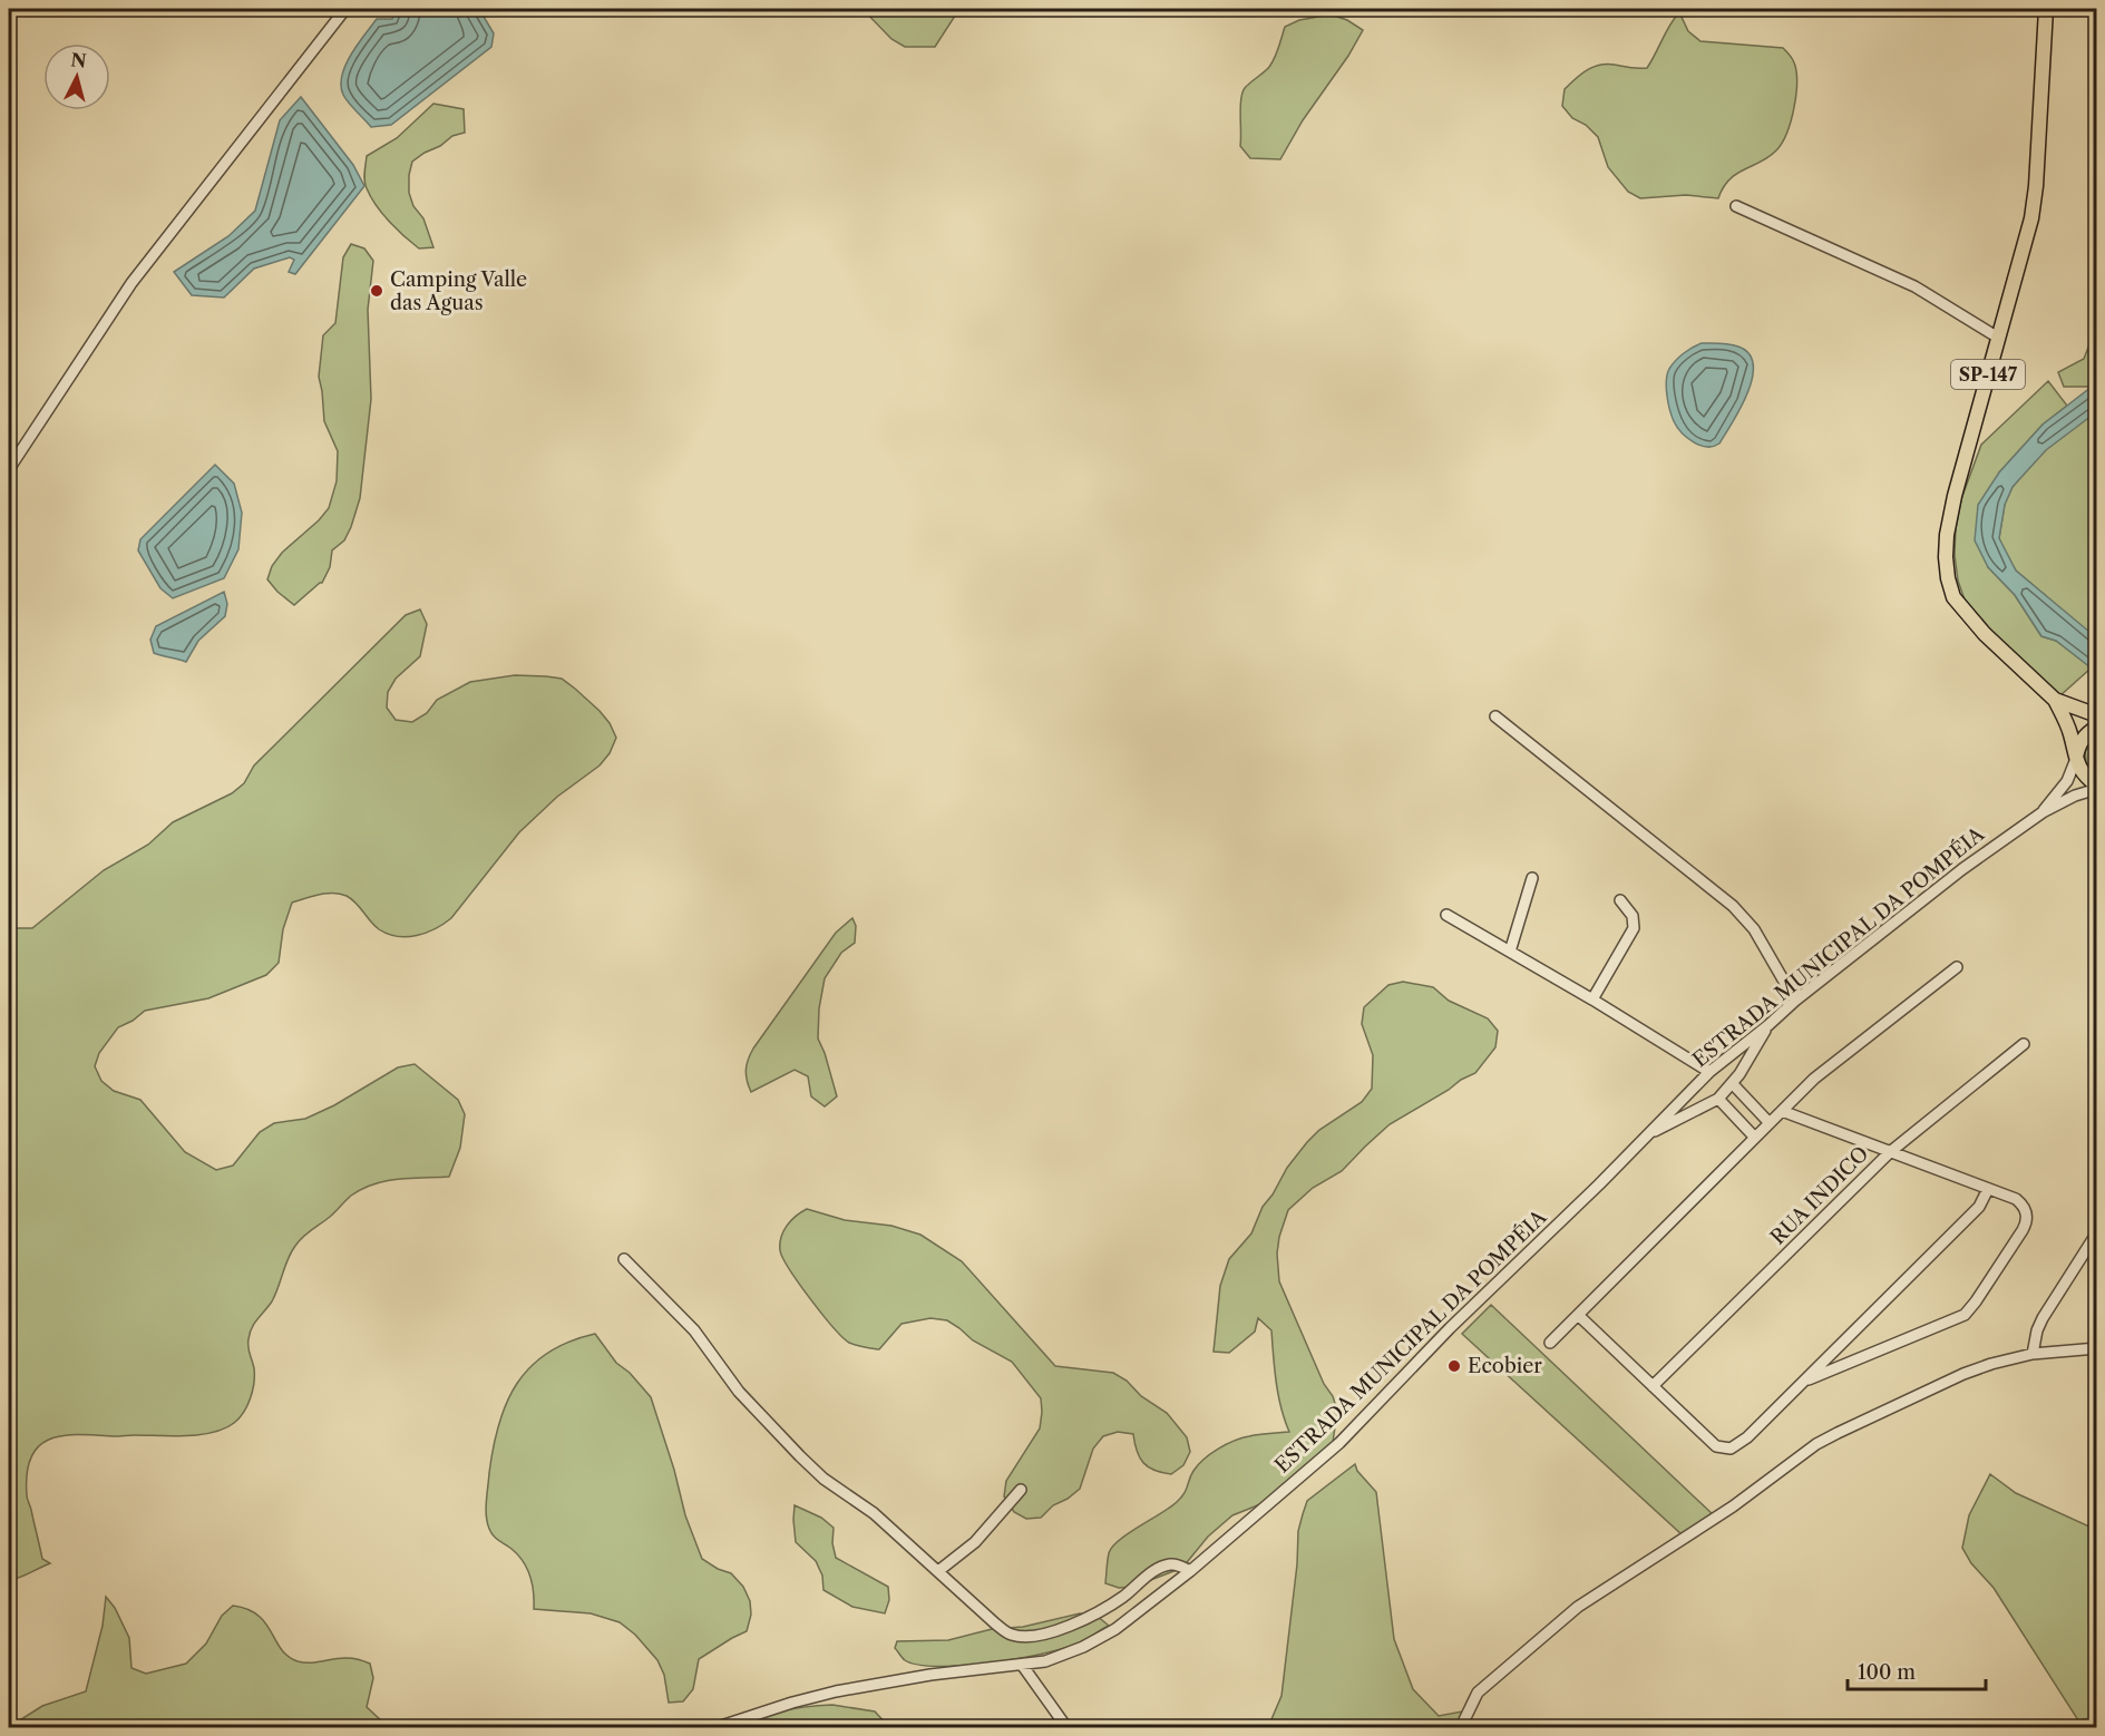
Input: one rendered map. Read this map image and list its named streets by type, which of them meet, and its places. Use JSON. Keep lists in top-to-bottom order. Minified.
{"streets":{"main road":["SP-147"],"street":["ESTRADA MUNICIPAL DA POMPÉIA","RUA INDICO"]},"crossings":[["SP-147","ESTRADA MUNICIPAL DA POMPÉIA"]],"places":["Camping Valle das Aguas","Ecobier"],"scale_bar":"100 m","north":"top"}
